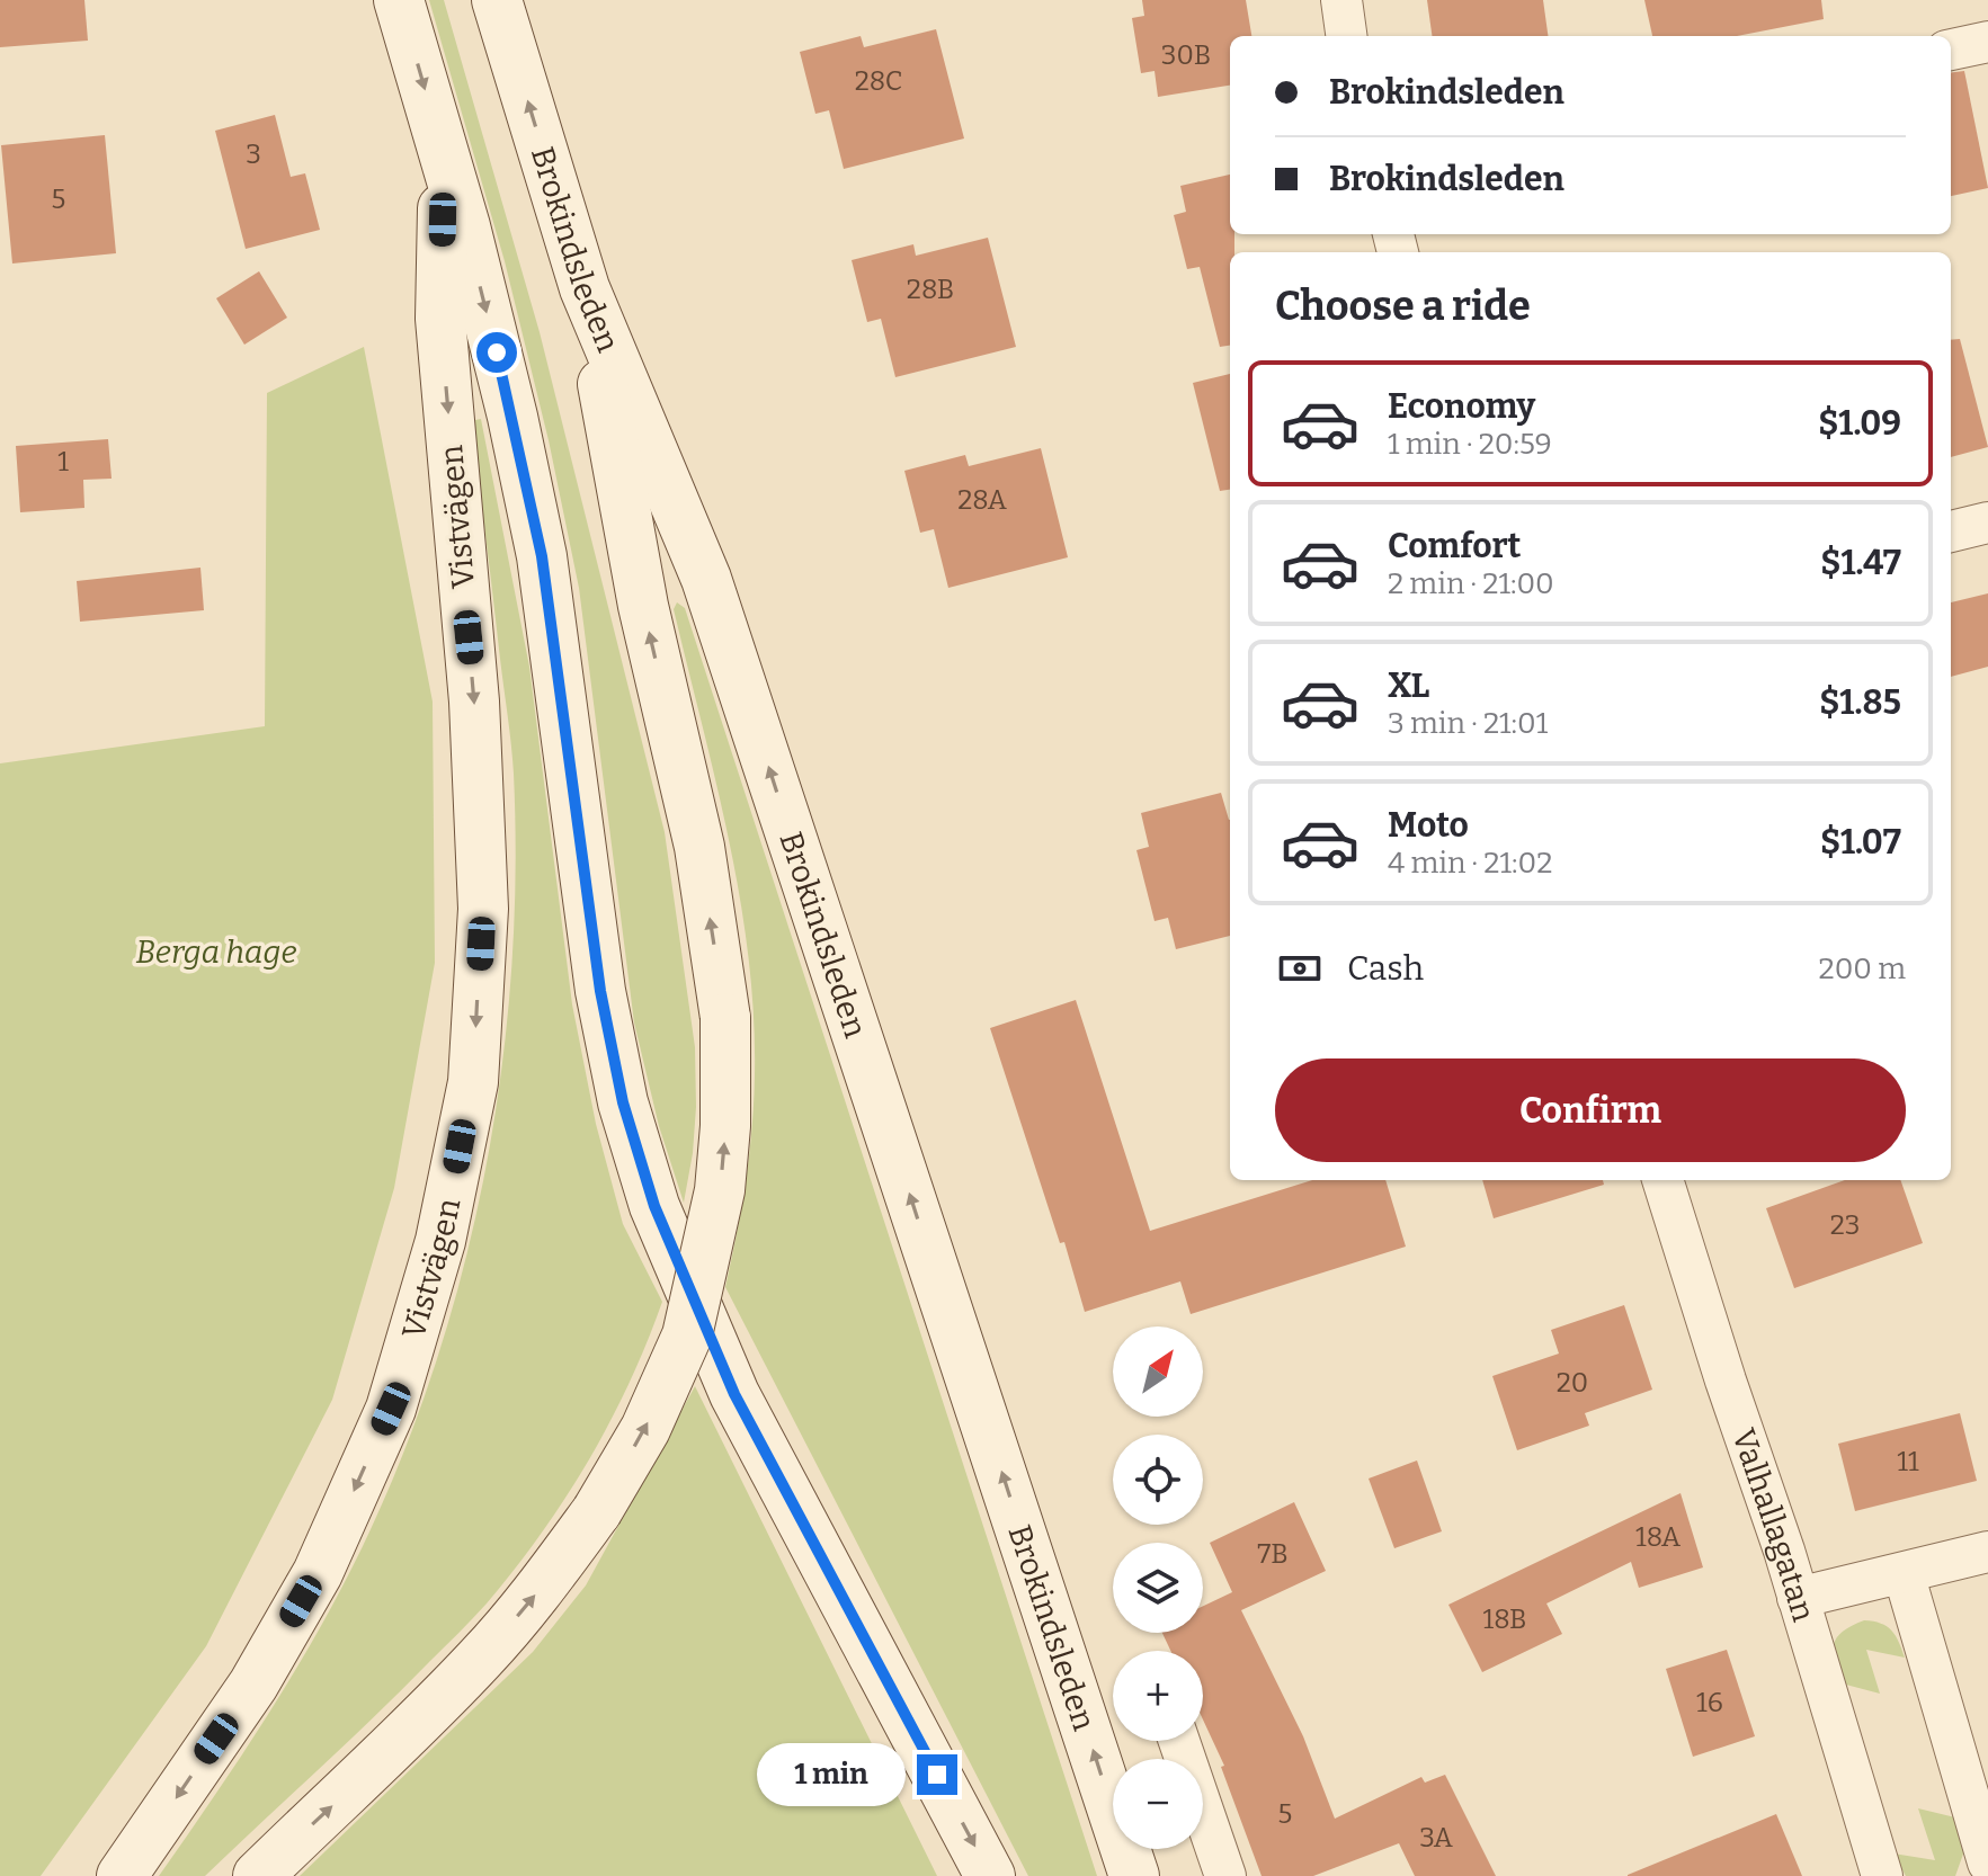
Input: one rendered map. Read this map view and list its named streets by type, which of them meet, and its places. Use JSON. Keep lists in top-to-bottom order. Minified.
{"streets":{"main road":["Brokindsleden","Vistvägen"],"street":["Valhallagatan"]},"parks":["Berga hage"],"house_numbers":["30B","28C","3","5","28B","1","28A","23","20","11","18A","7B","18B","16","5","3A"],"north":"top right","page":{"banner":["Brokindsleden","Brokindsleden"],"heading":"Choose a ride","list":[{"name":"Economy","note":"1 min · 20:59","value":"$1.09"},{"name":"Comfort","note":"2 min · 21:00","value":"$1.47"},{"name":"XL","note":"3 min · 21:01","value":"$1.85"},{"name":"Moto","note":"4 min · 21:02","value":"$1.07"}],"pay":["Cash","200 m"],"buttons":"Confirm","map_buttons":["+","−"],"bubble":"1 min"}}
